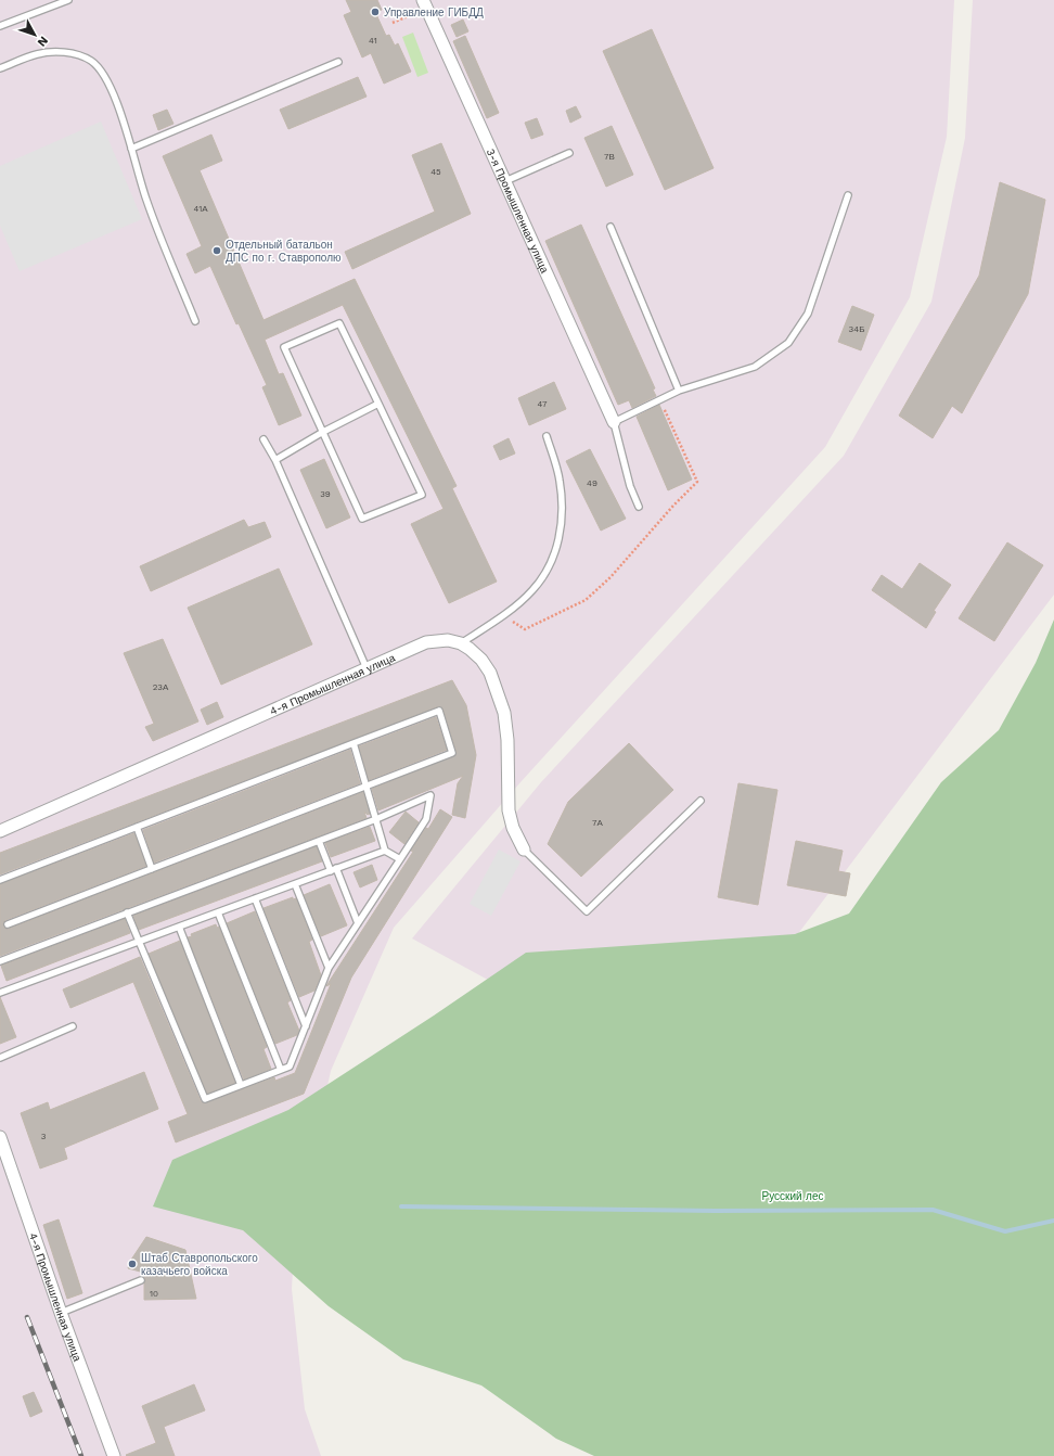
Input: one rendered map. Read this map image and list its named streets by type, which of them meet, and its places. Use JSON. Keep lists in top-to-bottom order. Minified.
{"streets":{"street":["3-я Промышленная улица","4-я Промышленная улица"]},"parks":["Русский лес"],"places":["Управление ГИБДД","Отдельный батальон ДПС по г. Ставрополю","Штаб Ставропольского казачьего войска"],"house_numbers":["41","7В","45","41А","34Б","47","49","39","23А","7А","3","10"],"north":"bottom right"}
